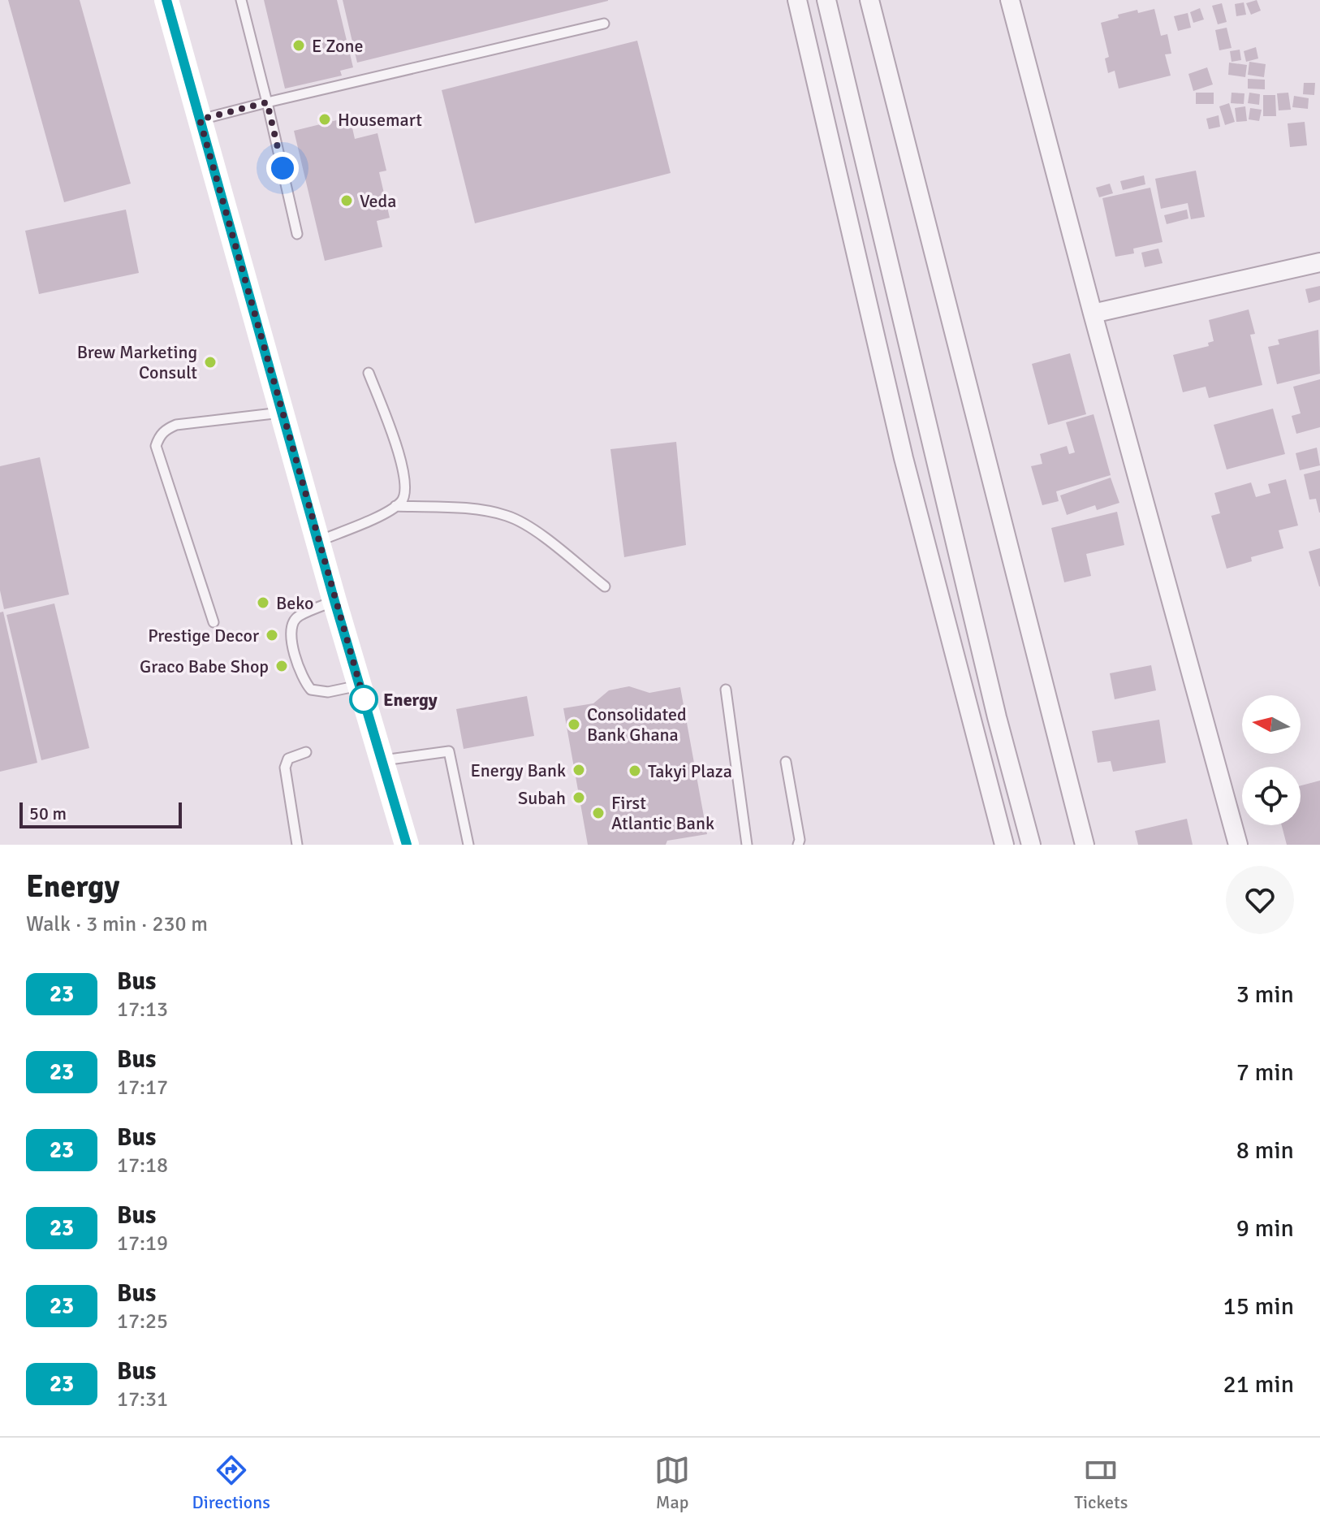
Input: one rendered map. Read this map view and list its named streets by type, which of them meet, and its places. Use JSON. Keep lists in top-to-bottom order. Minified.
{"places":["E Zone","Housemart","Veda","Brew Marketing Consult","Beko","Prestige Decor","Graco Babe Shop","Energy","Consolidated Bank Ghana","Energy Bank","Takyi Plaza","Subah","First Atlantic Bank"],"lines":["bus line 23"],"scale_bar":"50 m","north":"left","page":{"scale":"50 m","heading":["Energy","Walk · 3 min · 230 m"],"list":[{"mark":"23","name":"Bus","note":"17:13","value":"3 min"},{"mark":"23","name":"Bus","note":"17:17","value":"7 min"},{"mark":"23","name":"Bus","note":"17:18","value":"8 min"},{"mark":"23","name":"Bus","note":"17:19","value":"9 min"},{"mark":"23","name":"Bus","note":"17:25","value":"15 min"},{"mark":"23","name":"Bus","note":"17:31","value":"21 min"}],"tabs":["Directions","Map","Tickets"]}}
